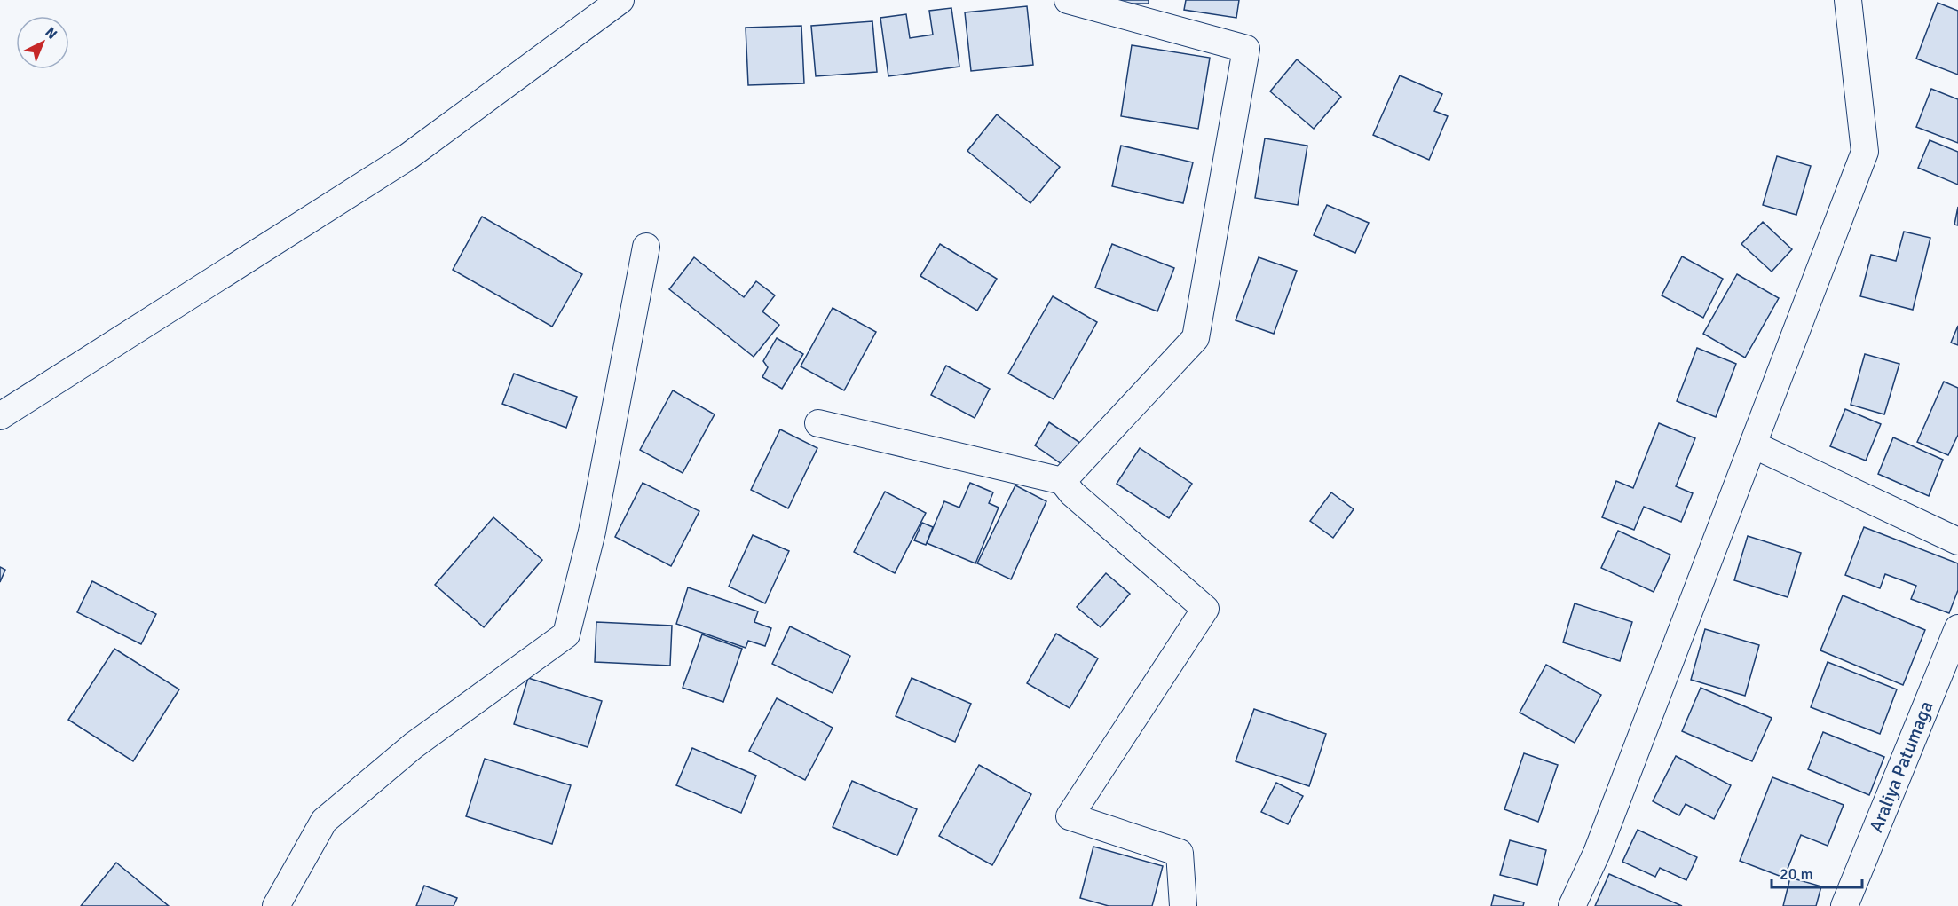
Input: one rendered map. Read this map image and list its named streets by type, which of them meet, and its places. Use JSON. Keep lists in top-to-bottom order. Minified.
{"streets":{"street":["Araliya Patumaga"]},"scale_bar":"20 m","north":"top right"}
